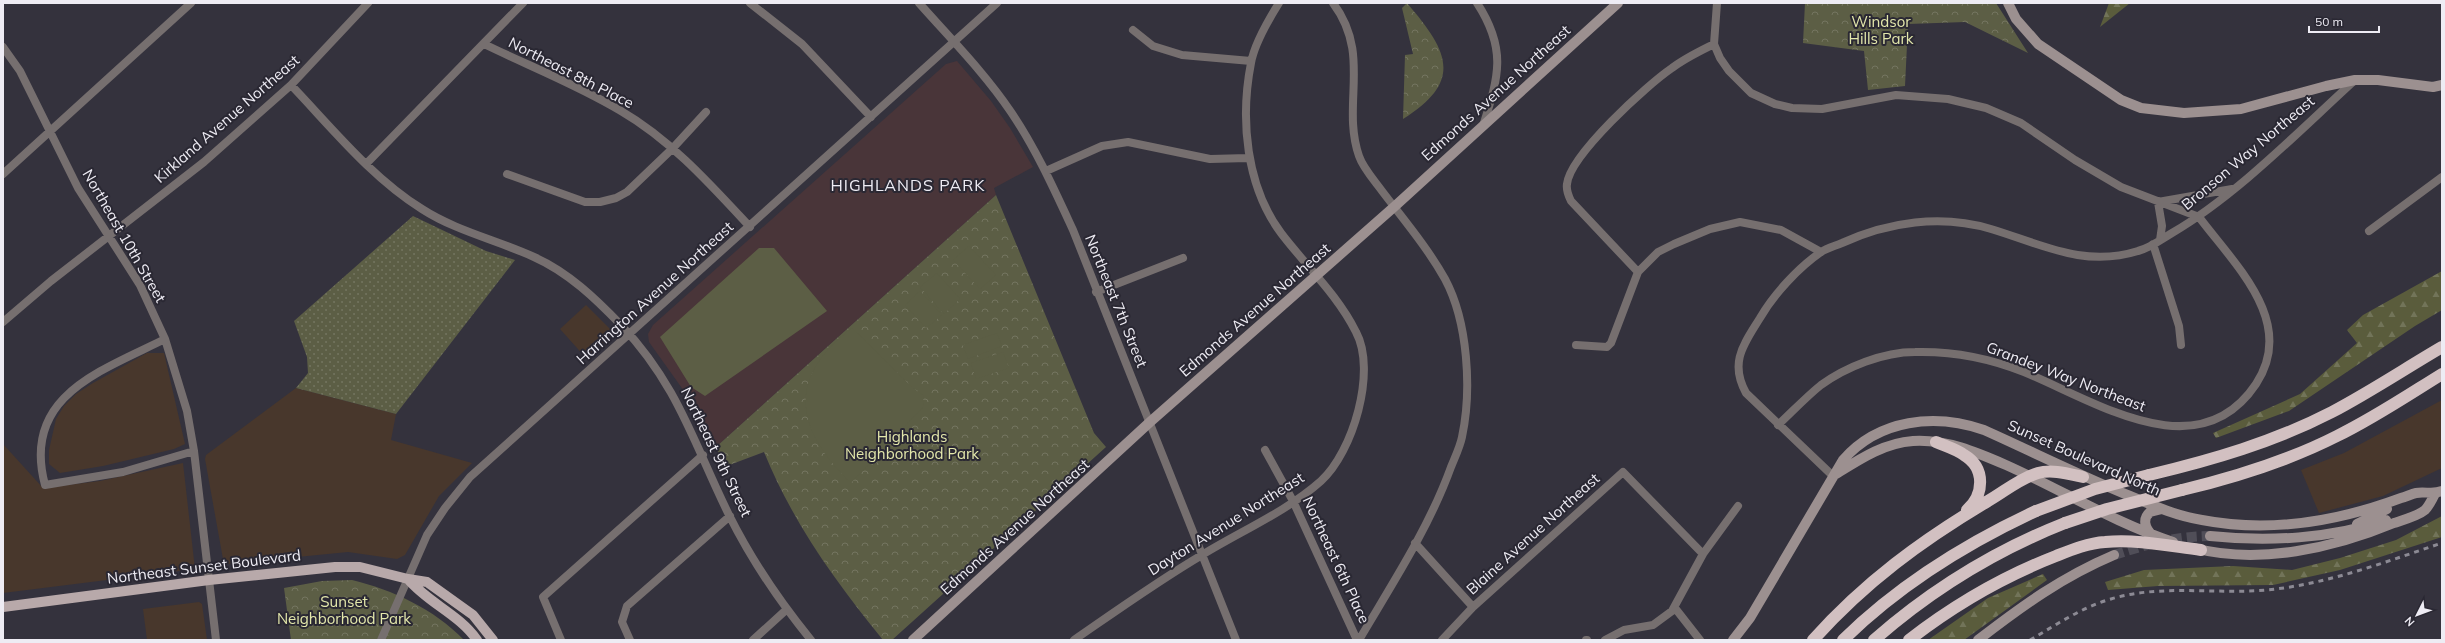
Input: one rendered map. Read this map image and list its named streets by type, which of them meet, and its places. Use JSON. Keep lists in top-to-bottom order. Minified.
{"streets":{"main road":["Northeast Sunset Boulevard"],"street":["Northeast 8th Place","Edmonds Avenue Northeast","Kirkland Avenue Northeast","Bronson Way Northeast","Northeast 10th Street","Harrington Avenue Northeast","Northeast 7th Street","Grandey Way Northeast","Northeast 9th Street","Sunset Boulevard North","Dayton Avenue Northeast","Blaine Avenue Northeast","Northeast 6th Place"]},"crossings":[["Northeast 8th Place","Harrington Avenue Northeast"],["Edmonds Avenue Northeast","Northeast 7th Street"],["Edmonds Avenue Northeast","Dayton Avenue Northeast"],["Kirkland Avenue Northeast","Northeast 10th Street"],["Kirkland Avenue Northeast","Northeast 9th Street"],["Bronson Way Northeast","Grandey Way Northeast"],["Bronson Way Northeast","Sunset Boulevard North"],["Northeast 10th Street","Northeast Sunset Boulevard"],["Harrington Avenue Northeast","Northeast 7th Street"],["Harrington Avenue Northeast","Northeast 9th Street"],["Harrington Avenue Northeast","Northeast Sunset Boulevard"],["Northeast 7th Street","Dayton Avenue Northeast"],["Dayton Avenue Northeast","Northeast 6th Place"]],"districts":["HIGHLANDS PARK"],"parks":["Windsor Hills Park","Highlands Neighborhood Park","Sunset Neighborhood Park"],"scale_bar":"50 m","north":"bottom left"}
